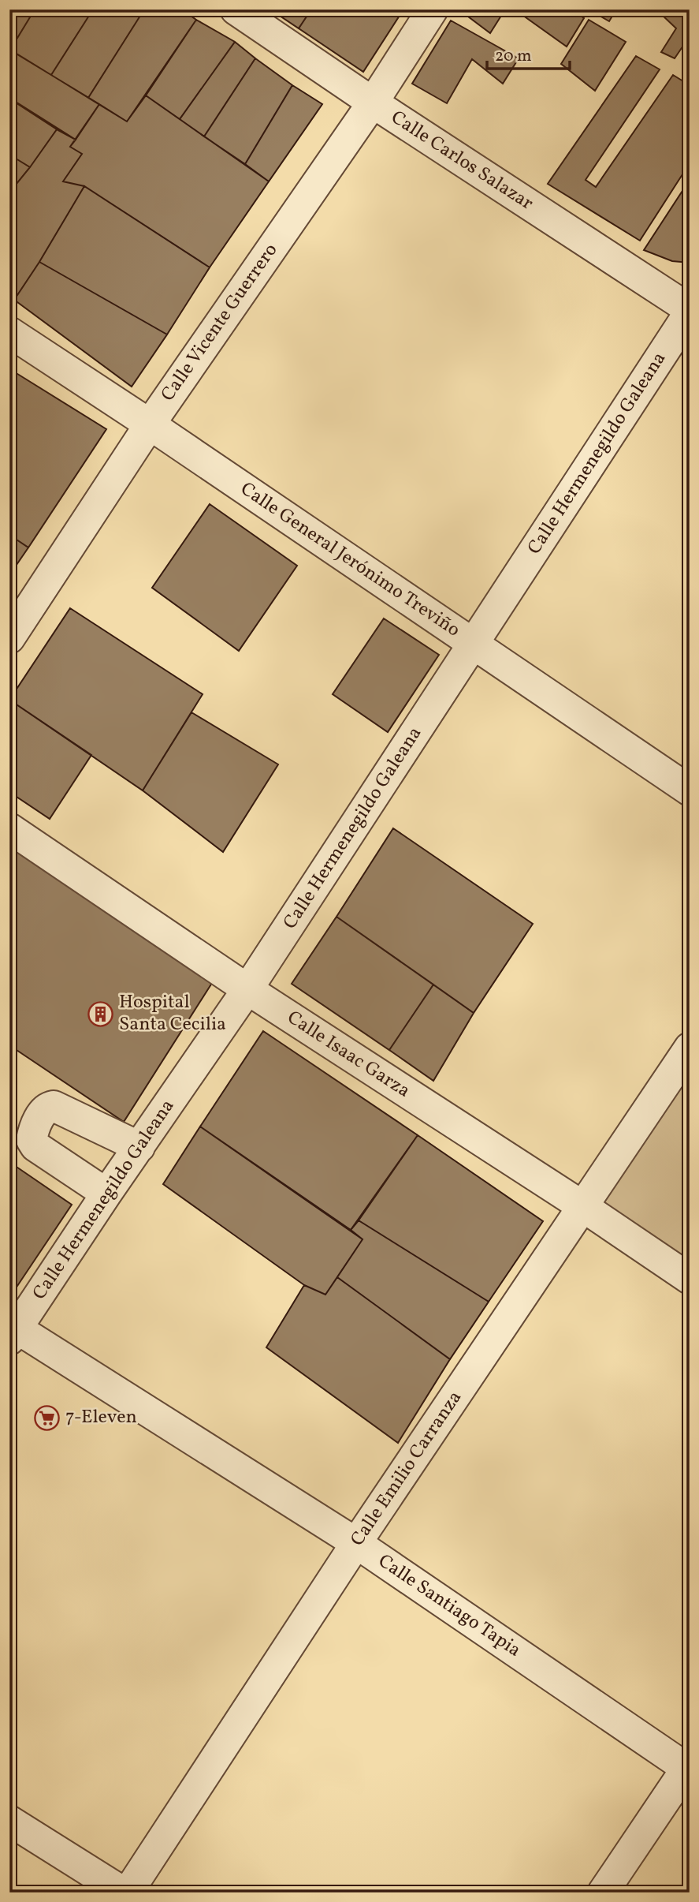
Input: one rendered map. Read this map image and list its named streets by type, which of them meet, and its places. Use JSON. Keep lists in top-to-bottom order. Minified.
{"streets":{"street":["Calle Carlos Salazar","Calle Vicente Guerrero","Calle Hermenegildo Galeana","Calle General Jerónimo Treviño","Calle Isaac Garza","Calle Emilio Carranza","Calle Santiago Tapia"]},"crossings":[["Calle Carlos Salazar","Calle Vicente Guerrero"],["Calle Carlos Salazar","Calle Hermenegildo Galeana"],["Calle Vicente Guerrero","Calle General Jerónimo Treviño"],["Calle Hermenegildo Galeana","Calle General Jerónimo Treviño"],["Calle Hermenegildo Galeana","Calle Isaac Garza"],["Calle Hermenegildo Galeana","Calle Santiago Tapia"],["Calle Isaac Garza","Calle Emilio Carranza"],["Calle Emilio Carranza","Calle Santiago Tapia"]],"places":{"building":["Hospital Santa Cecilia"],"supermarket":["7-Eleven"]},"scale_bar":"20 m"}
